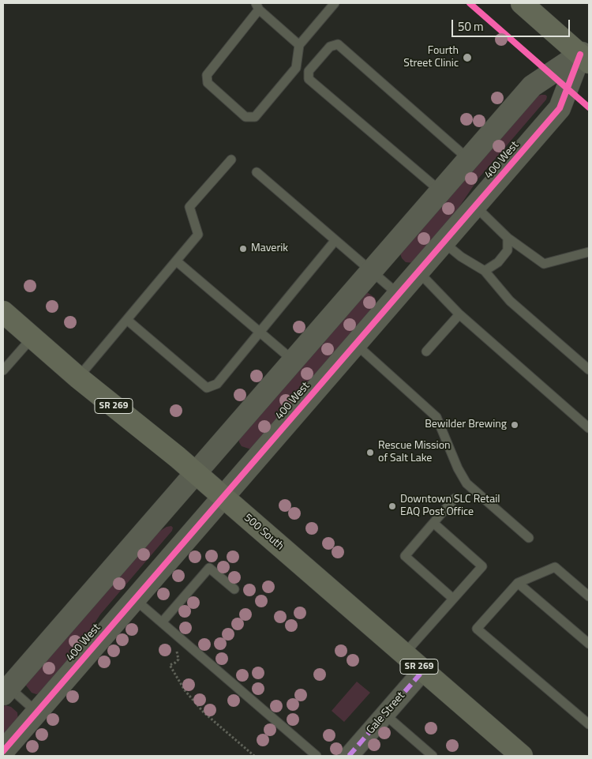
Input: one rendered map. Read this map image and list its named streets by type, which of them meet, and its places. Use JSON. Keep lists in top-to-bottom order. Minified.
{"streets":{"main road":["SR 269","500 South"],"street":["400 West","Gale Street"]},"crossings":[["400 West","500 South"],["500 South","Gale Street"]],"places":["Fourth Street Clinic","Maverik","Bewilder Brewing","Rescue Mission of Salt Lake","Downtown SLC Retail EAQ Post Office"],"scale_bar":"50 m"}
